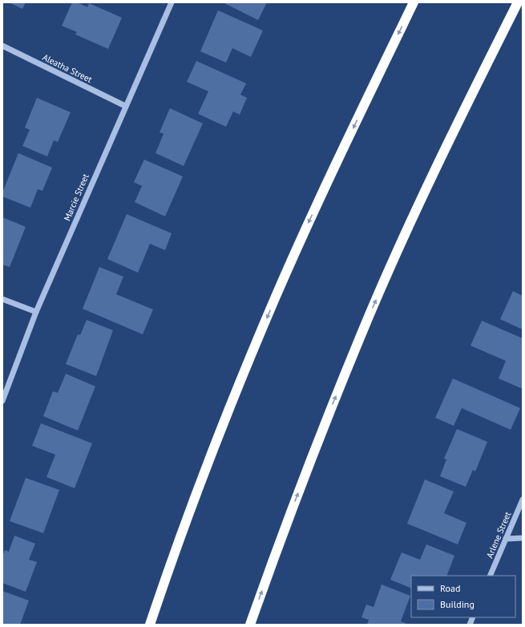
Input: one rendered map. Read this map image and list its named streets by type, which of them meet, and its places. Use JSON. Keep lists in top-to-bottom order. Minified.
{"streets":{"street":["Aleatha Street","Marcie Street","Arlene Street"]},"crossings":[["Aleatha Street","Marcie Street"]],"legend":["Road","Building"]}
